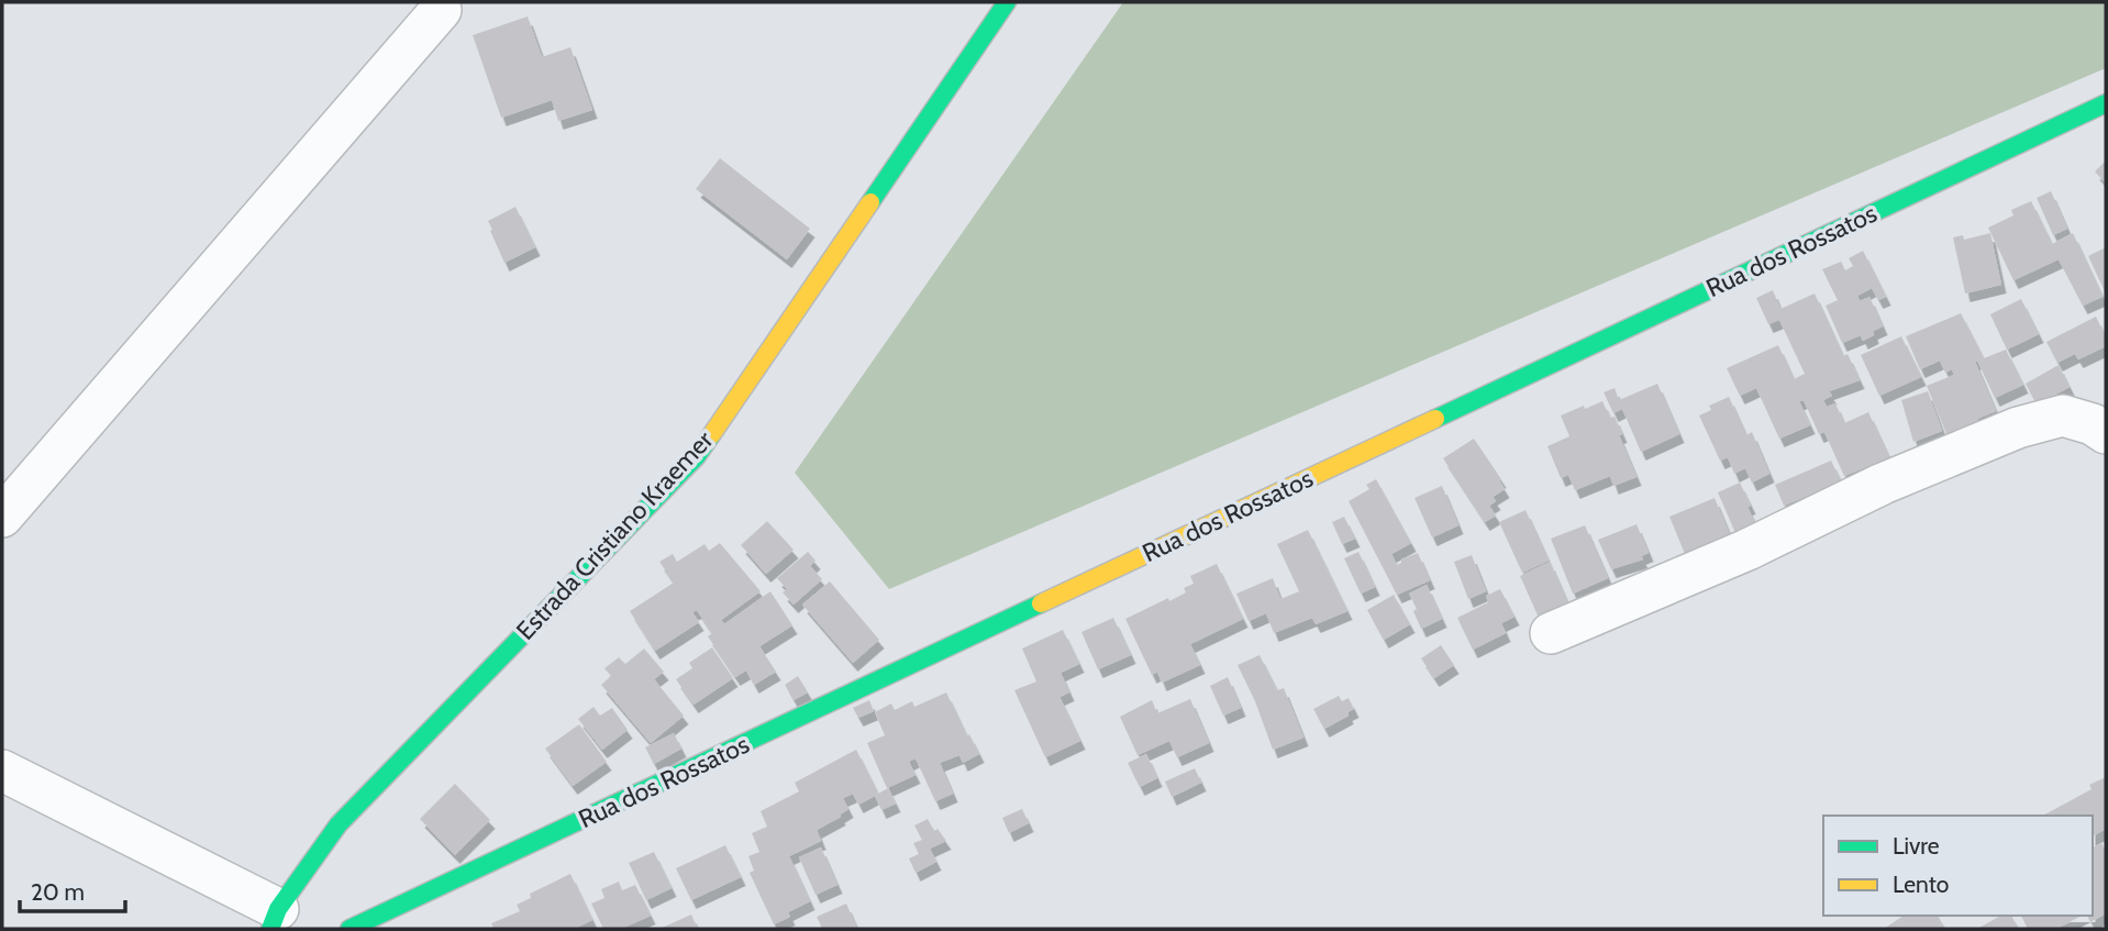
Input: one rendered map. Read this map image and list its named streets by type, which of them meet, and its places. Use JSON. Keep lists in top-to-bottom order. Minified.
{"streets":{"street":["Rua dos Rossatos","Estrada Cristiano Kraemer"]},"legend":["Livre","Lento"],"scale_bar":"20 m"}
